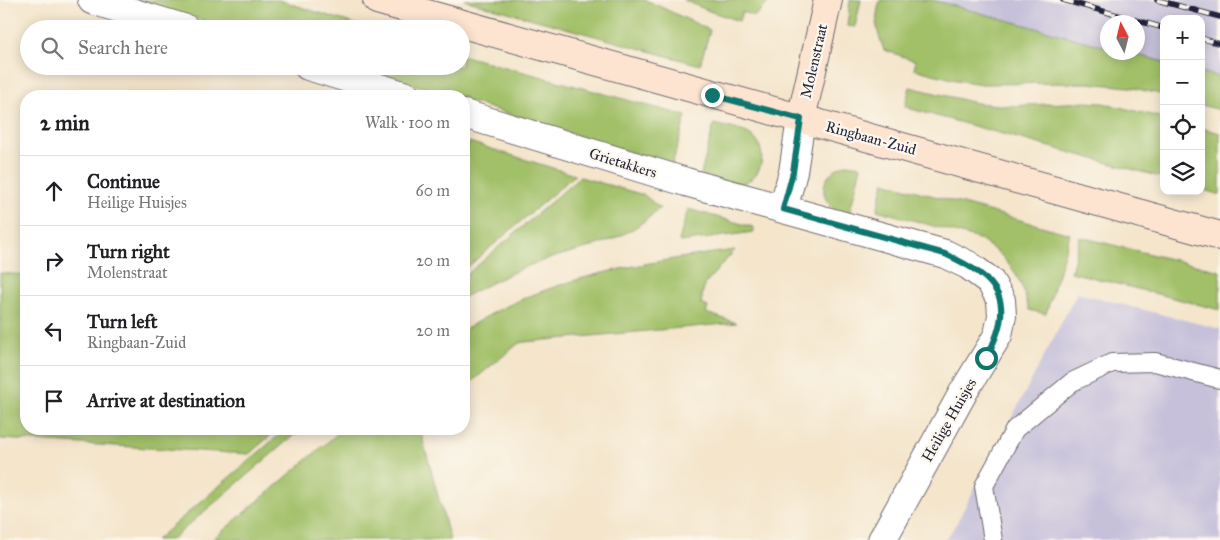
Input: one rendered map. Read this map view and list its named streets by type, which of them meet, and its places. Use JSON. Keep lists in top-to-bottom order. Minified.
{"streets":{"street":["Molenstraat","Ringbaan-Zuid","Grietakkers","Heilige Huisjes"]},"crossings":[["Molenstraat","Ringbaan-Zuid"],["Molenstraat","Grietakkers"],["Molenstraat","Heilige Huisjes"],["Grietakkers","Heilige Huisjes"]],"north":"top","page":{"map_buttons":["+","−"],"search":"Search here","heading":["2 min","Walk · 100 m"],"list":[["Continue","Heilige Huisjes","60 m"],["Turn right","Molenstraat","20 m"],["Turn left","Ringbaan-Zuid","20 m"],"Arrive at destination"]}}
